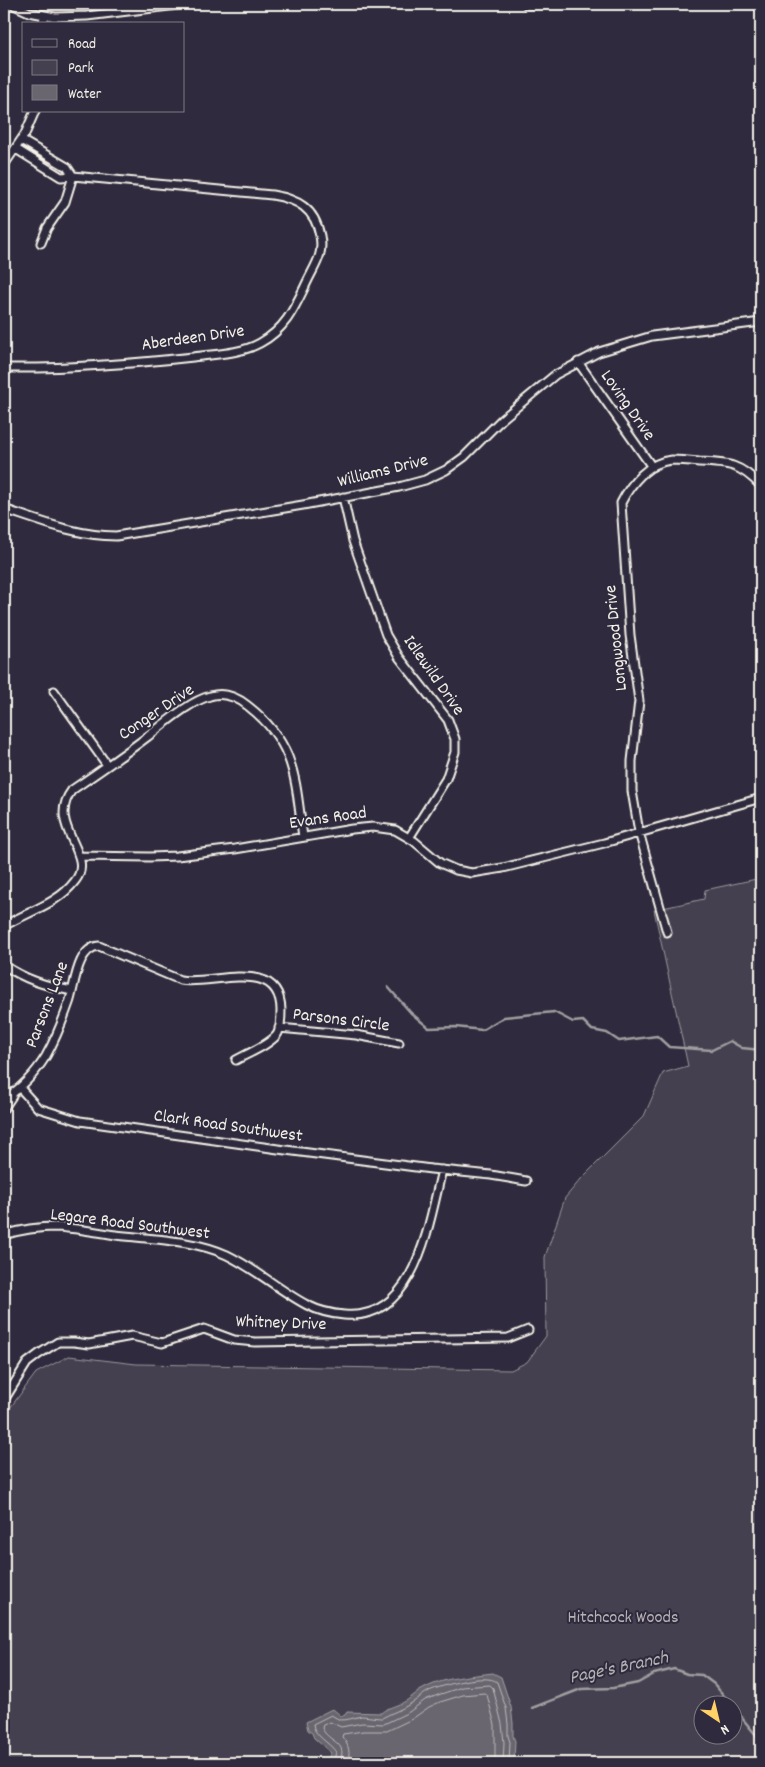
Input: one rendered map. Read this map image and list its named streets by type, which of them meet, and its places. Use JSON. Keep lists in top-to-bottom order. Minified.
{"streets":{"street":["Aberdeen Drive","Loving Drive","Williams Drive","Longwood Drive","Idlewild Drive","Conger Drive","Evans Road","Parsons Lane","Parsons Circle","Clark Road Southwest","Legare Road Southwest","Whitney Drive"]},"crossings":[["Loving Drive","Williams Drive"],["Loving Drive","Longwood Drive"],["Williams Drive","Idlewild Drive"],["Longwood Drive","Evans Road"],["Idlewild Drive","Evans Road"],["Conger Drive","Evans Road"],["Parsons Lane","Parsons Circle"],["Parsons Lane","Clark Road Southwest"],["Clark Road Southwest","Legare Road Southwest"]],"water":["Page's Branch"],"parks":["Hitchcock Woods"],"legend":["Road","Park","Water"],"north":"bottom right"}
